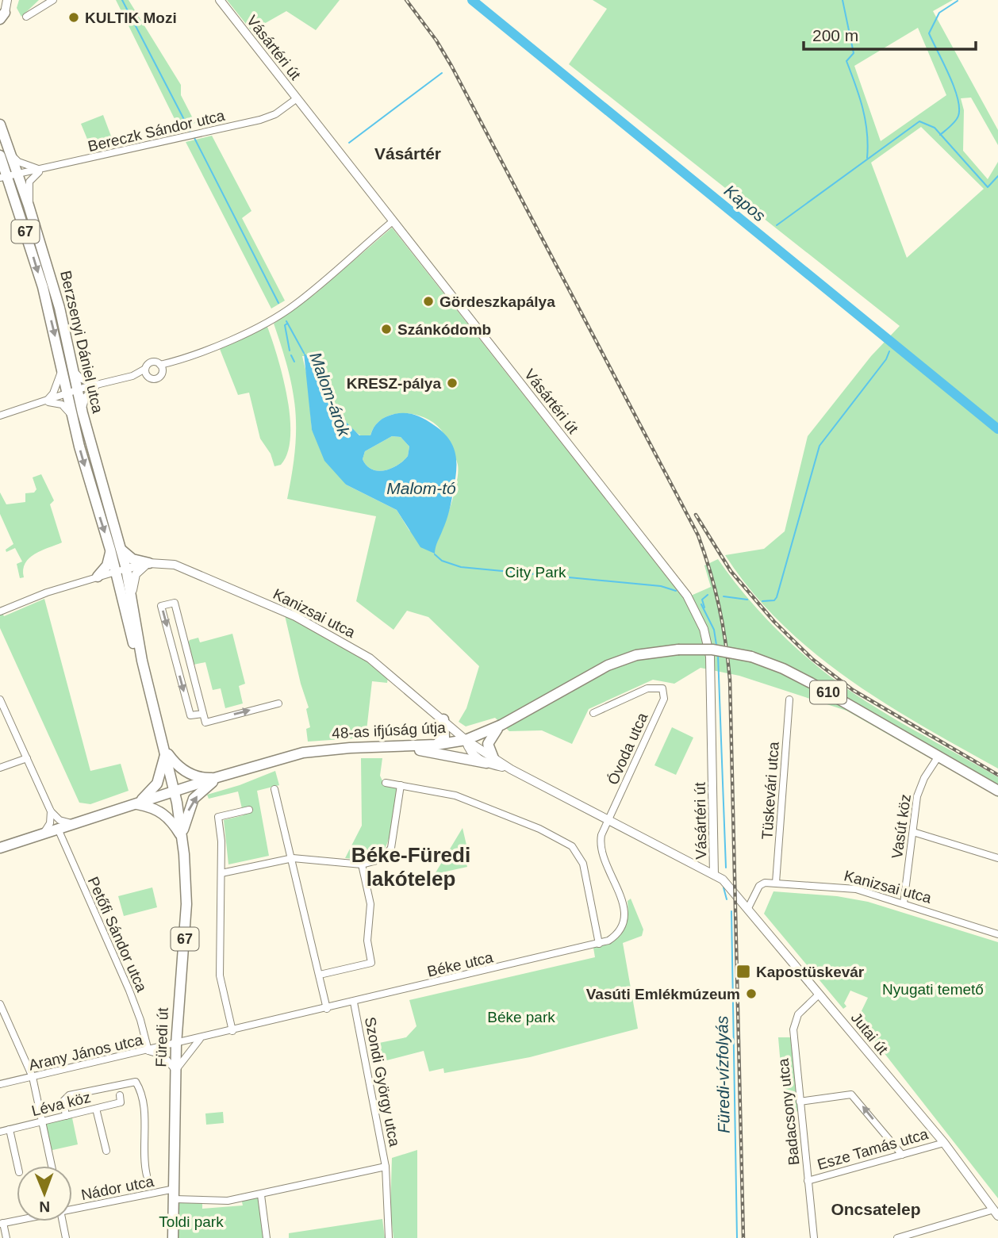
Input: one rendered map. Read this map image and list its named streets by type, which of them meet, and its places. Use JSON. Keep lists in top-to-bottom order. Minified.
{"streets":{"main road":["67","Berzsenyi Dániel utca","610","48-as ifjúság útja","Füredi út"],"street":["Vásártéri út","Bereczk Sándor utca","Kanizsai utca","Óvoda utca","Tüskevári utca","Vasút köz","Petőfi Sándor utca","Béke utca","Jutai út","Arany János utca","Szondi György utca","Léva köz","Badacsony utca","Esze Tamás utca","Nádor utca"]},"crossings":[["Vásártéri út","Bereczk Sándor utca"],["Vásártéri út","Jutai út"],["Bereczk Sándor utca","Berzsenyi Dániel utca"],["67","Berzsenyi Dániel utca"],["67","Kanizsai utca"],["67","610"],["67","Füredi út"],["Berzsenyi Dániel utca","Kanizsai utca"],["Kanizsai utca","48-as ifjúság útja"],["Kanizsai utca","Tüskevári utca"],["Kanizsai utca","Vasút köz"],["610","48-as ifjúság útja"],["610","Vasút köz"],["610","Petőfi Sándor utca"],["48-as ifjúság útja","Vasút köz"],["Óvoda utca","Béke utca"],["Petőfi Sándor utca","Arany János utca"],["Béke utca","Füredi út"],["Béke utca","Arany János utca"],["Béke utca","Szondi György utca"],["Jutai út","Badacsony utca"],["Jutai út","Esze Tamás utca"],["Füredi út","Arany János utca"],["Füredi út","Szondi György utca"],["Füredi út","Nádor utca"],["Szondi György utca","Nádor utca"],["Badacsony utca","Esze Tamás utca"]],"districts":["Vásártér","Béke-Füredi lakótelep","Oncsatelep"],"water":["Kapos","Malom-árok","Malom-tó","Füredi-vízfolyás"],"parks":["City Park","Nyugati temető","Béke park","Toldi park"],"places":{"other":["KULTIK Mozi","Gördeszkapálya","Szánkódomb","KRESZ-pálya","Vasúti Emlékmúzeum"],"transit":["Kapostüskevár"]},"scale_bar":"200 m","north":"bottom"}
